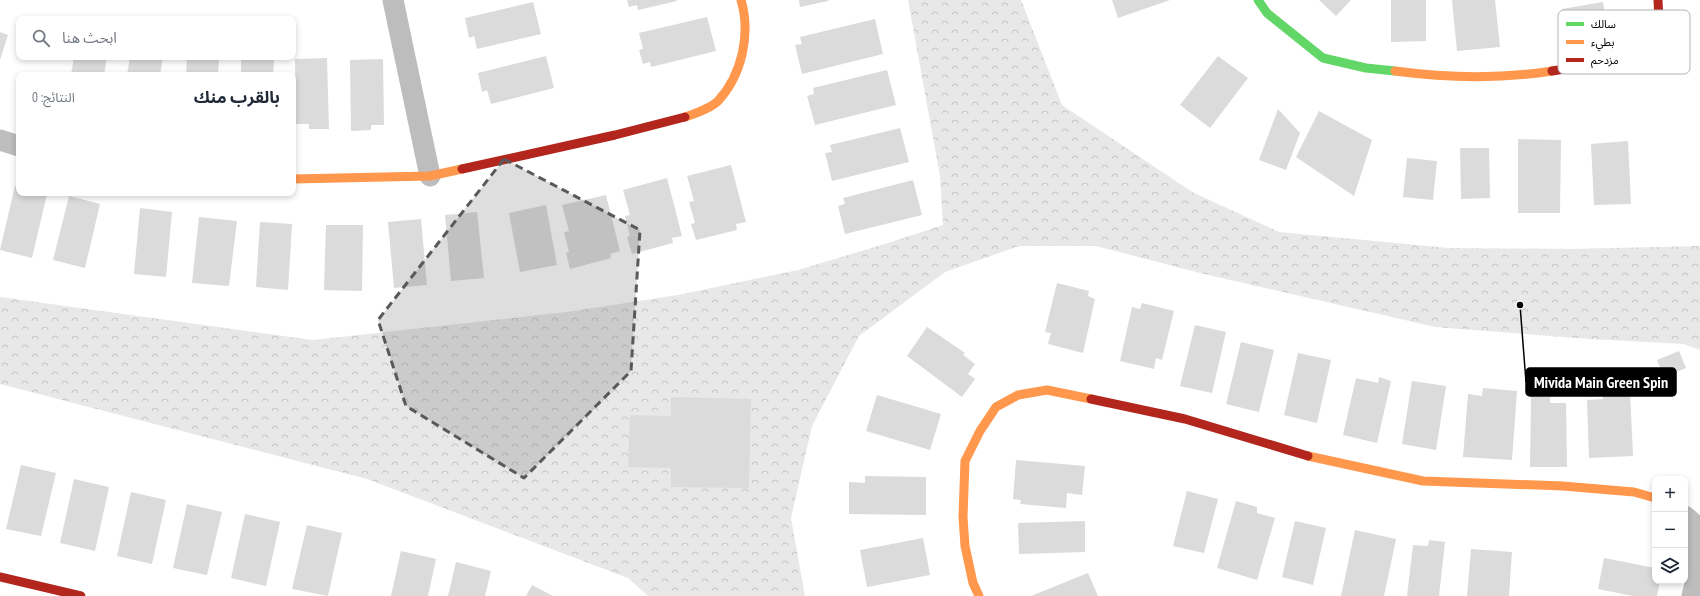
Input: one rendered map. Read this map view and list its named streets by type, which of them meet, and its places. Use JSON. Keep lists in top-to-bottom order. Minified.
{"places":["Mivida Main Green Spin"],"legend":["سالك","بطيء","مزدحم"],"page":{"search":"ابحث هنا","heading":["بالقرب منك","النتائج: 0"],"map_buttons":["+","−"]}}
